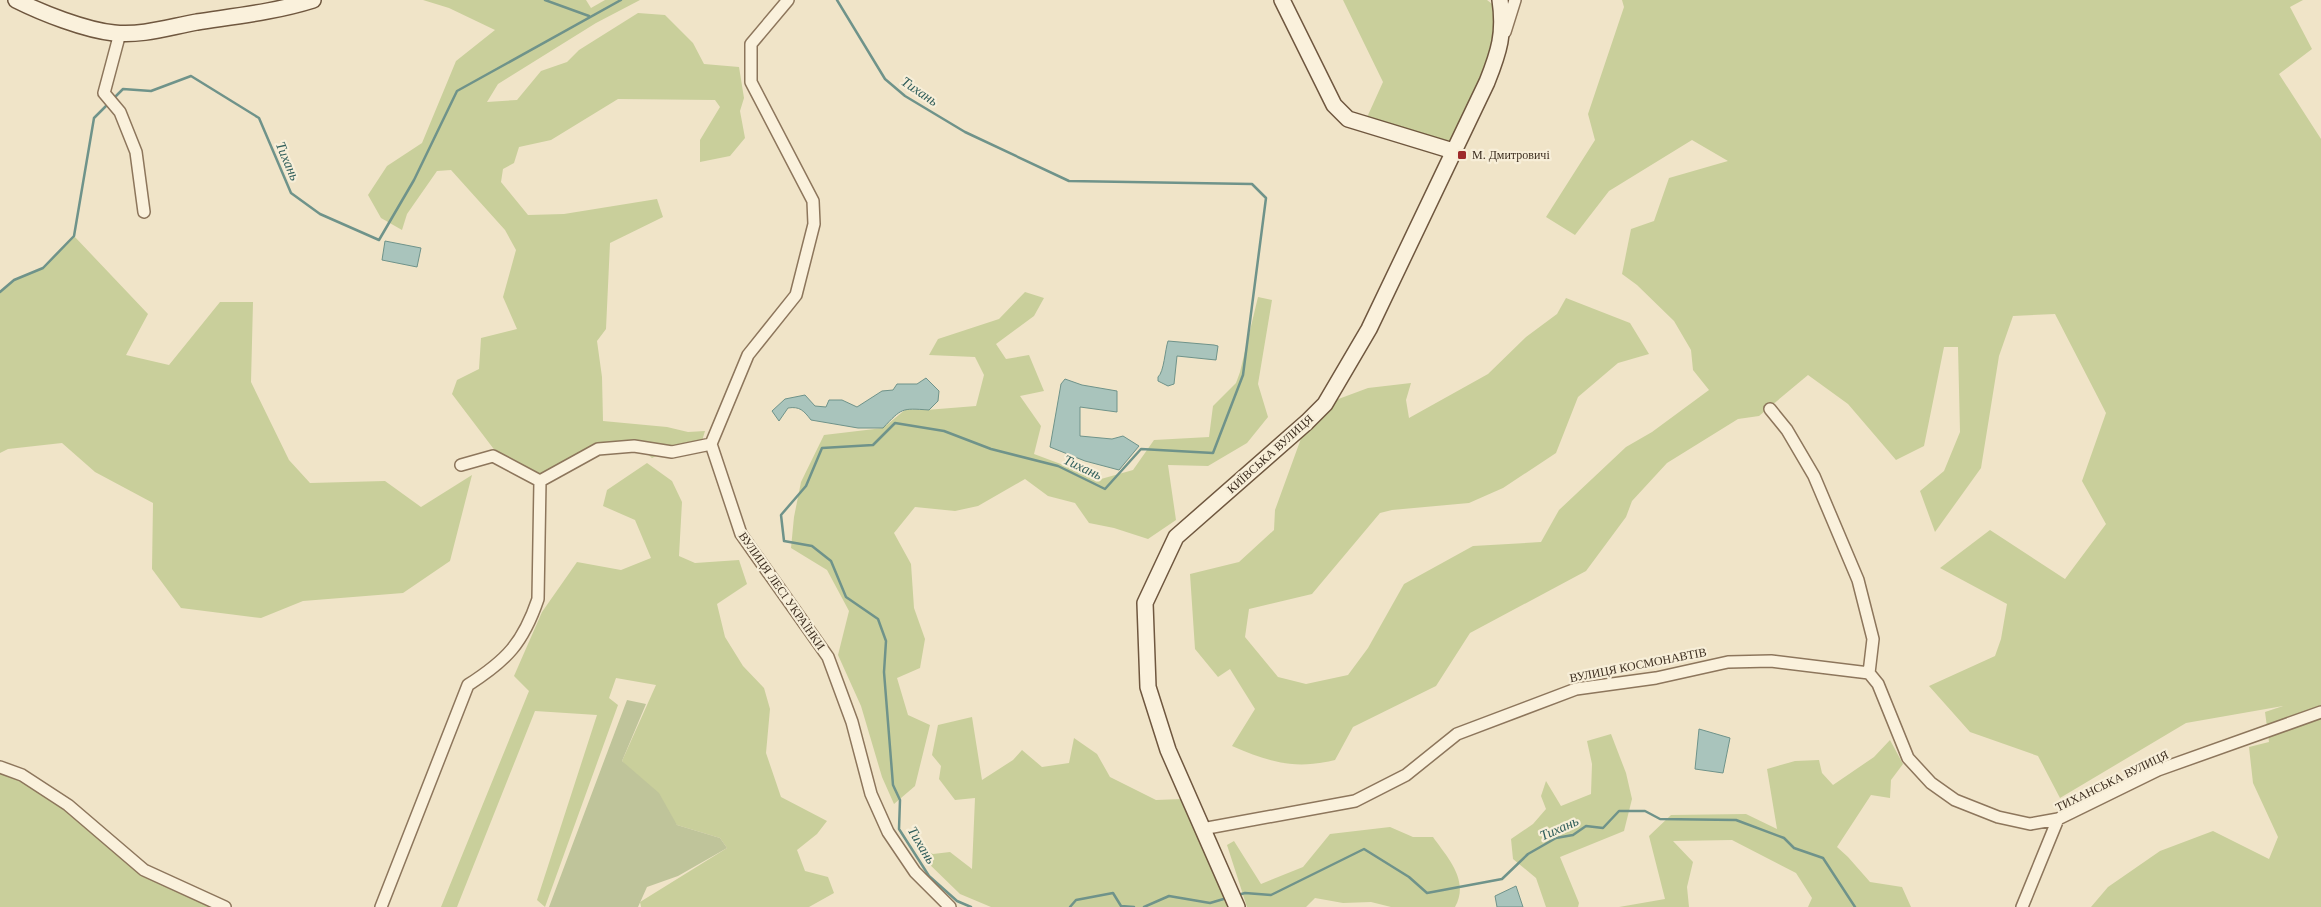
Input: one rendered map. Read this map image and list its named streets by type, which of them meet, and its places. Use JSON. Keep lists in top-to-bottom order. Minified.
{"streets":{"main road":["КИЇВСЬКА ВУЛИЦЯ"],"street":["ВУЛИЦЯ ЛЕСІ УКРАЇНКИ","ВУЛИЦЯ КОСМОНАВТІВ","ТИХАНСЬКА ВУЛИЦЯ"]},"crossings":[["КИЇВСЬКА ВУЛИЦЯ","ВУЛИЦЯ КОСМОНАВТІВ"]],"water":["Тихань"],"places":{"transit":["М. Дмитровичі"]}}
